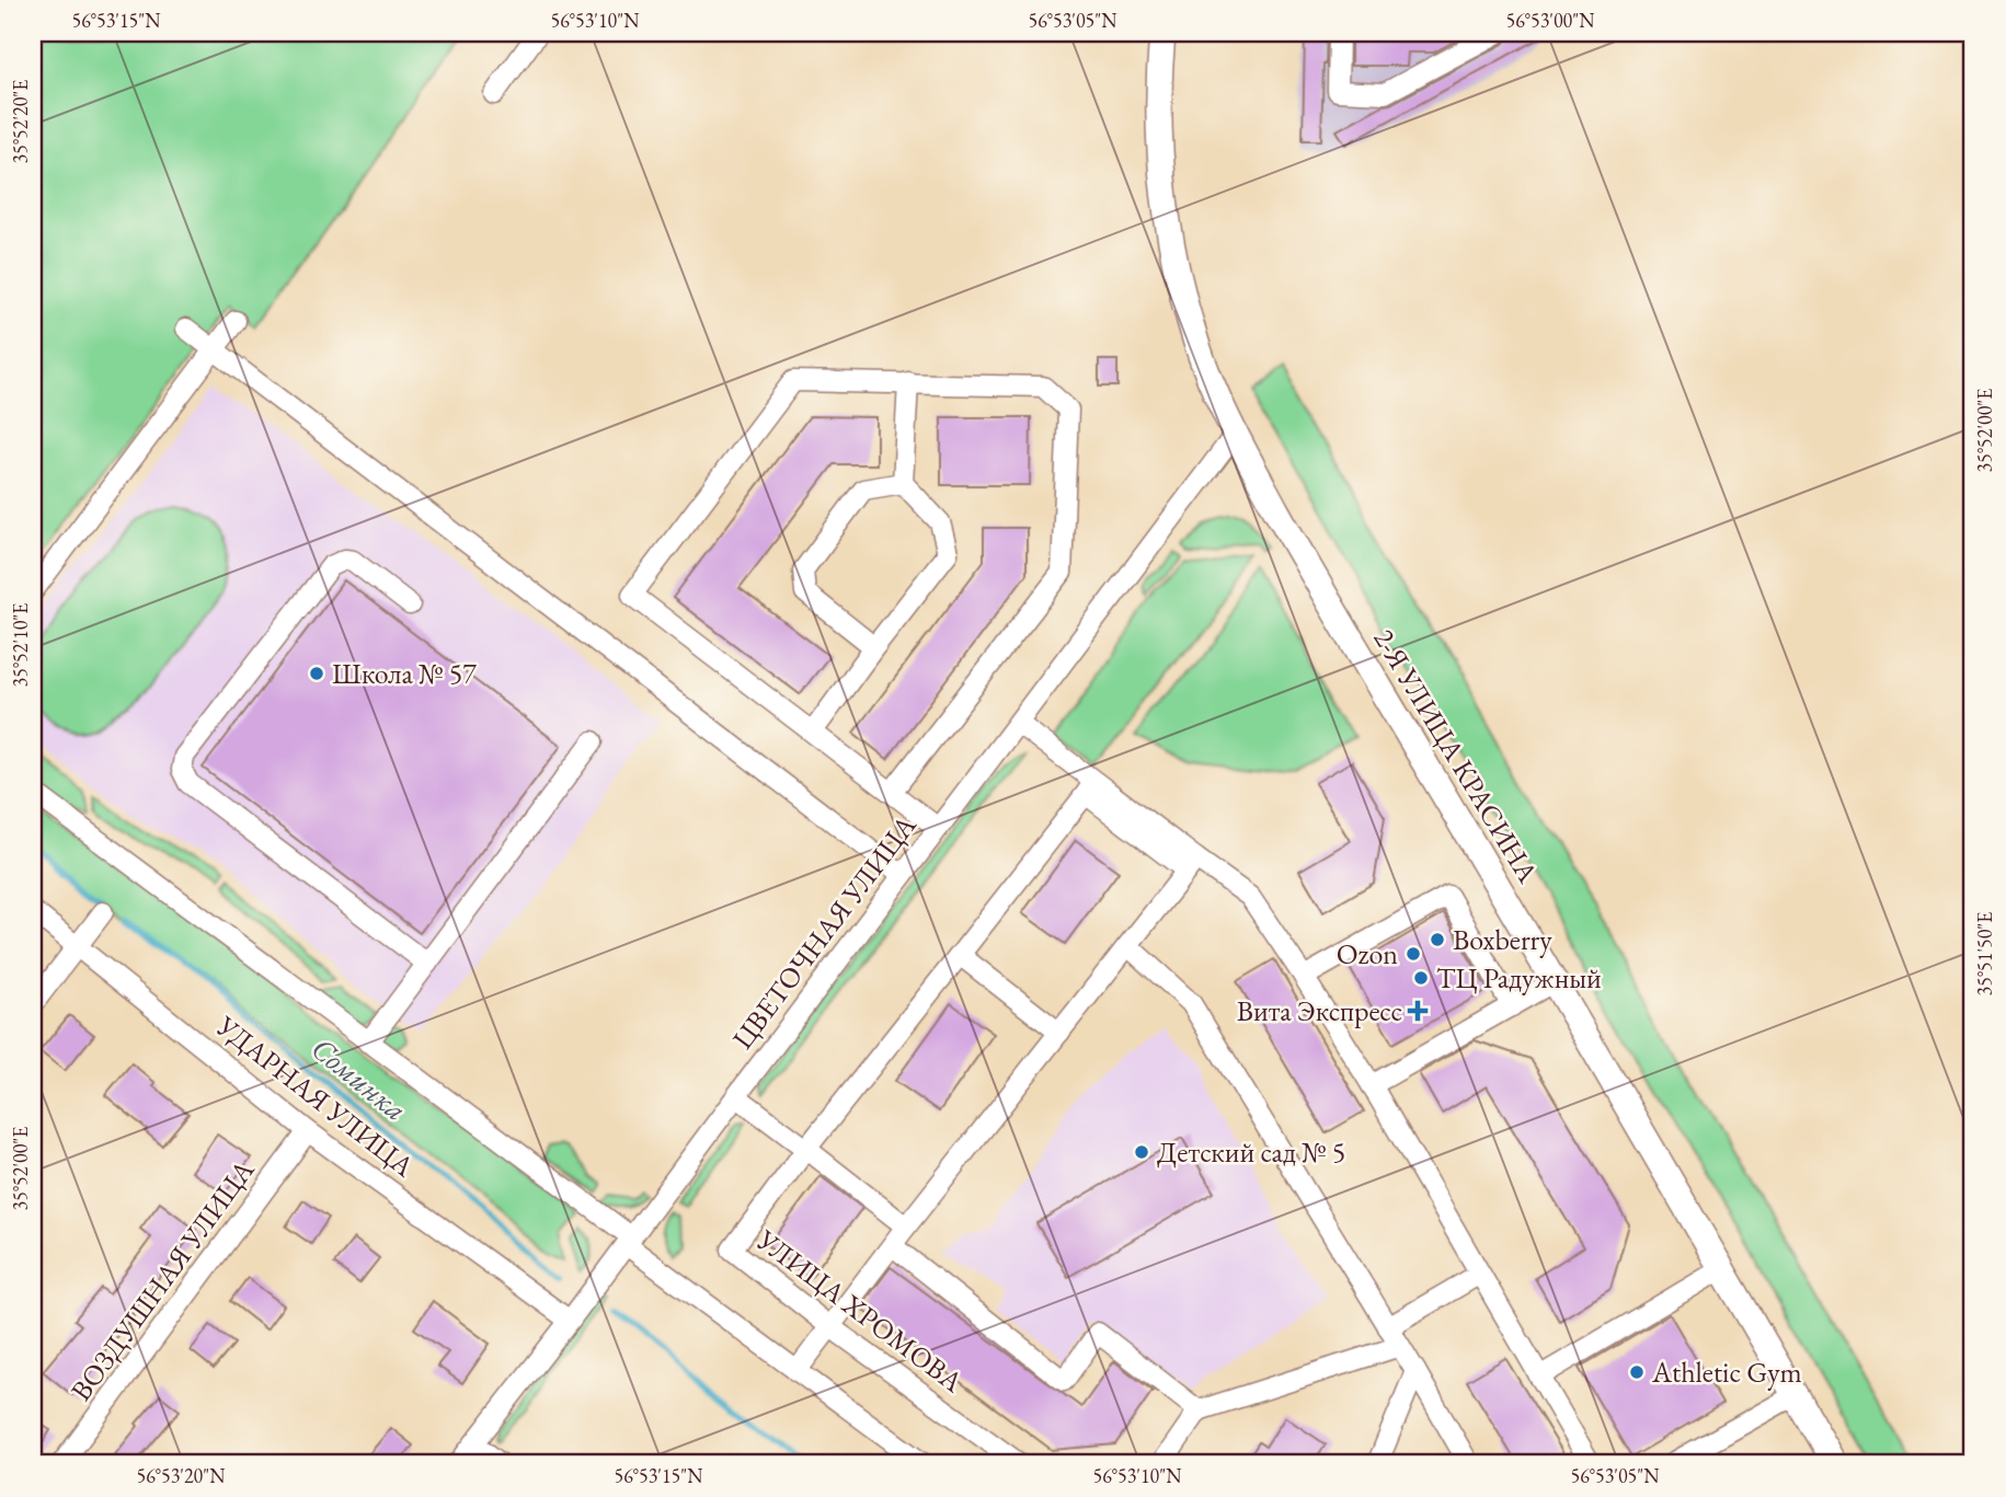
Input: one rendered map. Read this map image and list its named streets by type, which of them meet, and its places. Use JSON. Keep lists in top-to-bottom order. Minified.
{"streets":{"main road":["2-Я УЛИЦА КРАСИНА"],"street":["ЦВЕТОЧНАЯ УЛИЦА","УДАРНАЯ УЛИЦА","ВОЗДУШНАЯ УЛИЦА","УЛИЦА ХРОМОВА"]},"crossings":[["2-Я УЛИЦА КРАСИНА","ЦВЕТОЧНАЯ УЛИЦА"],["ЦВЕТОЧНАЯ УЛИЦА","УДАРНАЯ УЛИЦА"],["УДАРНАЯ УЛИЦА","ВОЗДУШНАЯ УЛИЦА"]],"water":["Соминка"],"places":{"other":["Школа № 57","Boxberry","Ozon","ТЦ Радужный","Детский сад № 5","Athletic Gym"],"health":["Вита Экспресс"]},"coordinates":["56°53'15\"N","56°53'10\"N","56°53'05\"N","56°53'00\"N","35°52'20\"E","35°52'00\"E","35°52'10\"E","35°51'50\"E","56°53'20\"N"]}
